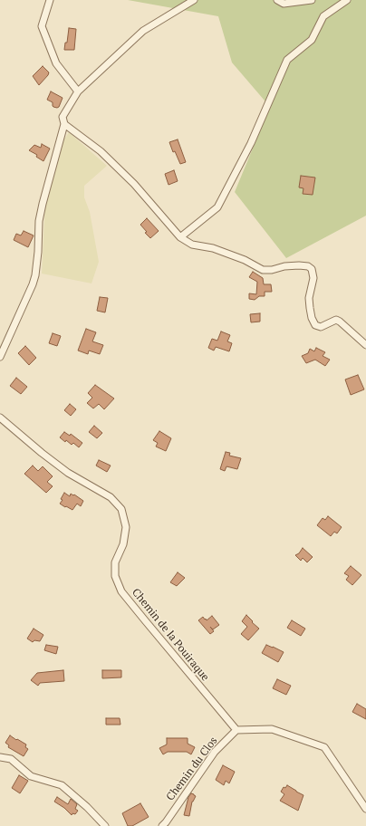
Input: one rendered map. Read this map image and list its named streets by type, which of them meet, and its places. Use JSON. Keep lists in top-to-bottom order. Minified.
{"streets":{"street":["Chemin de la Pouiraque","Chemin du Clos"]},"crossings":[["Chemin de la Pouiraque","Chemin du Clos"]]}
